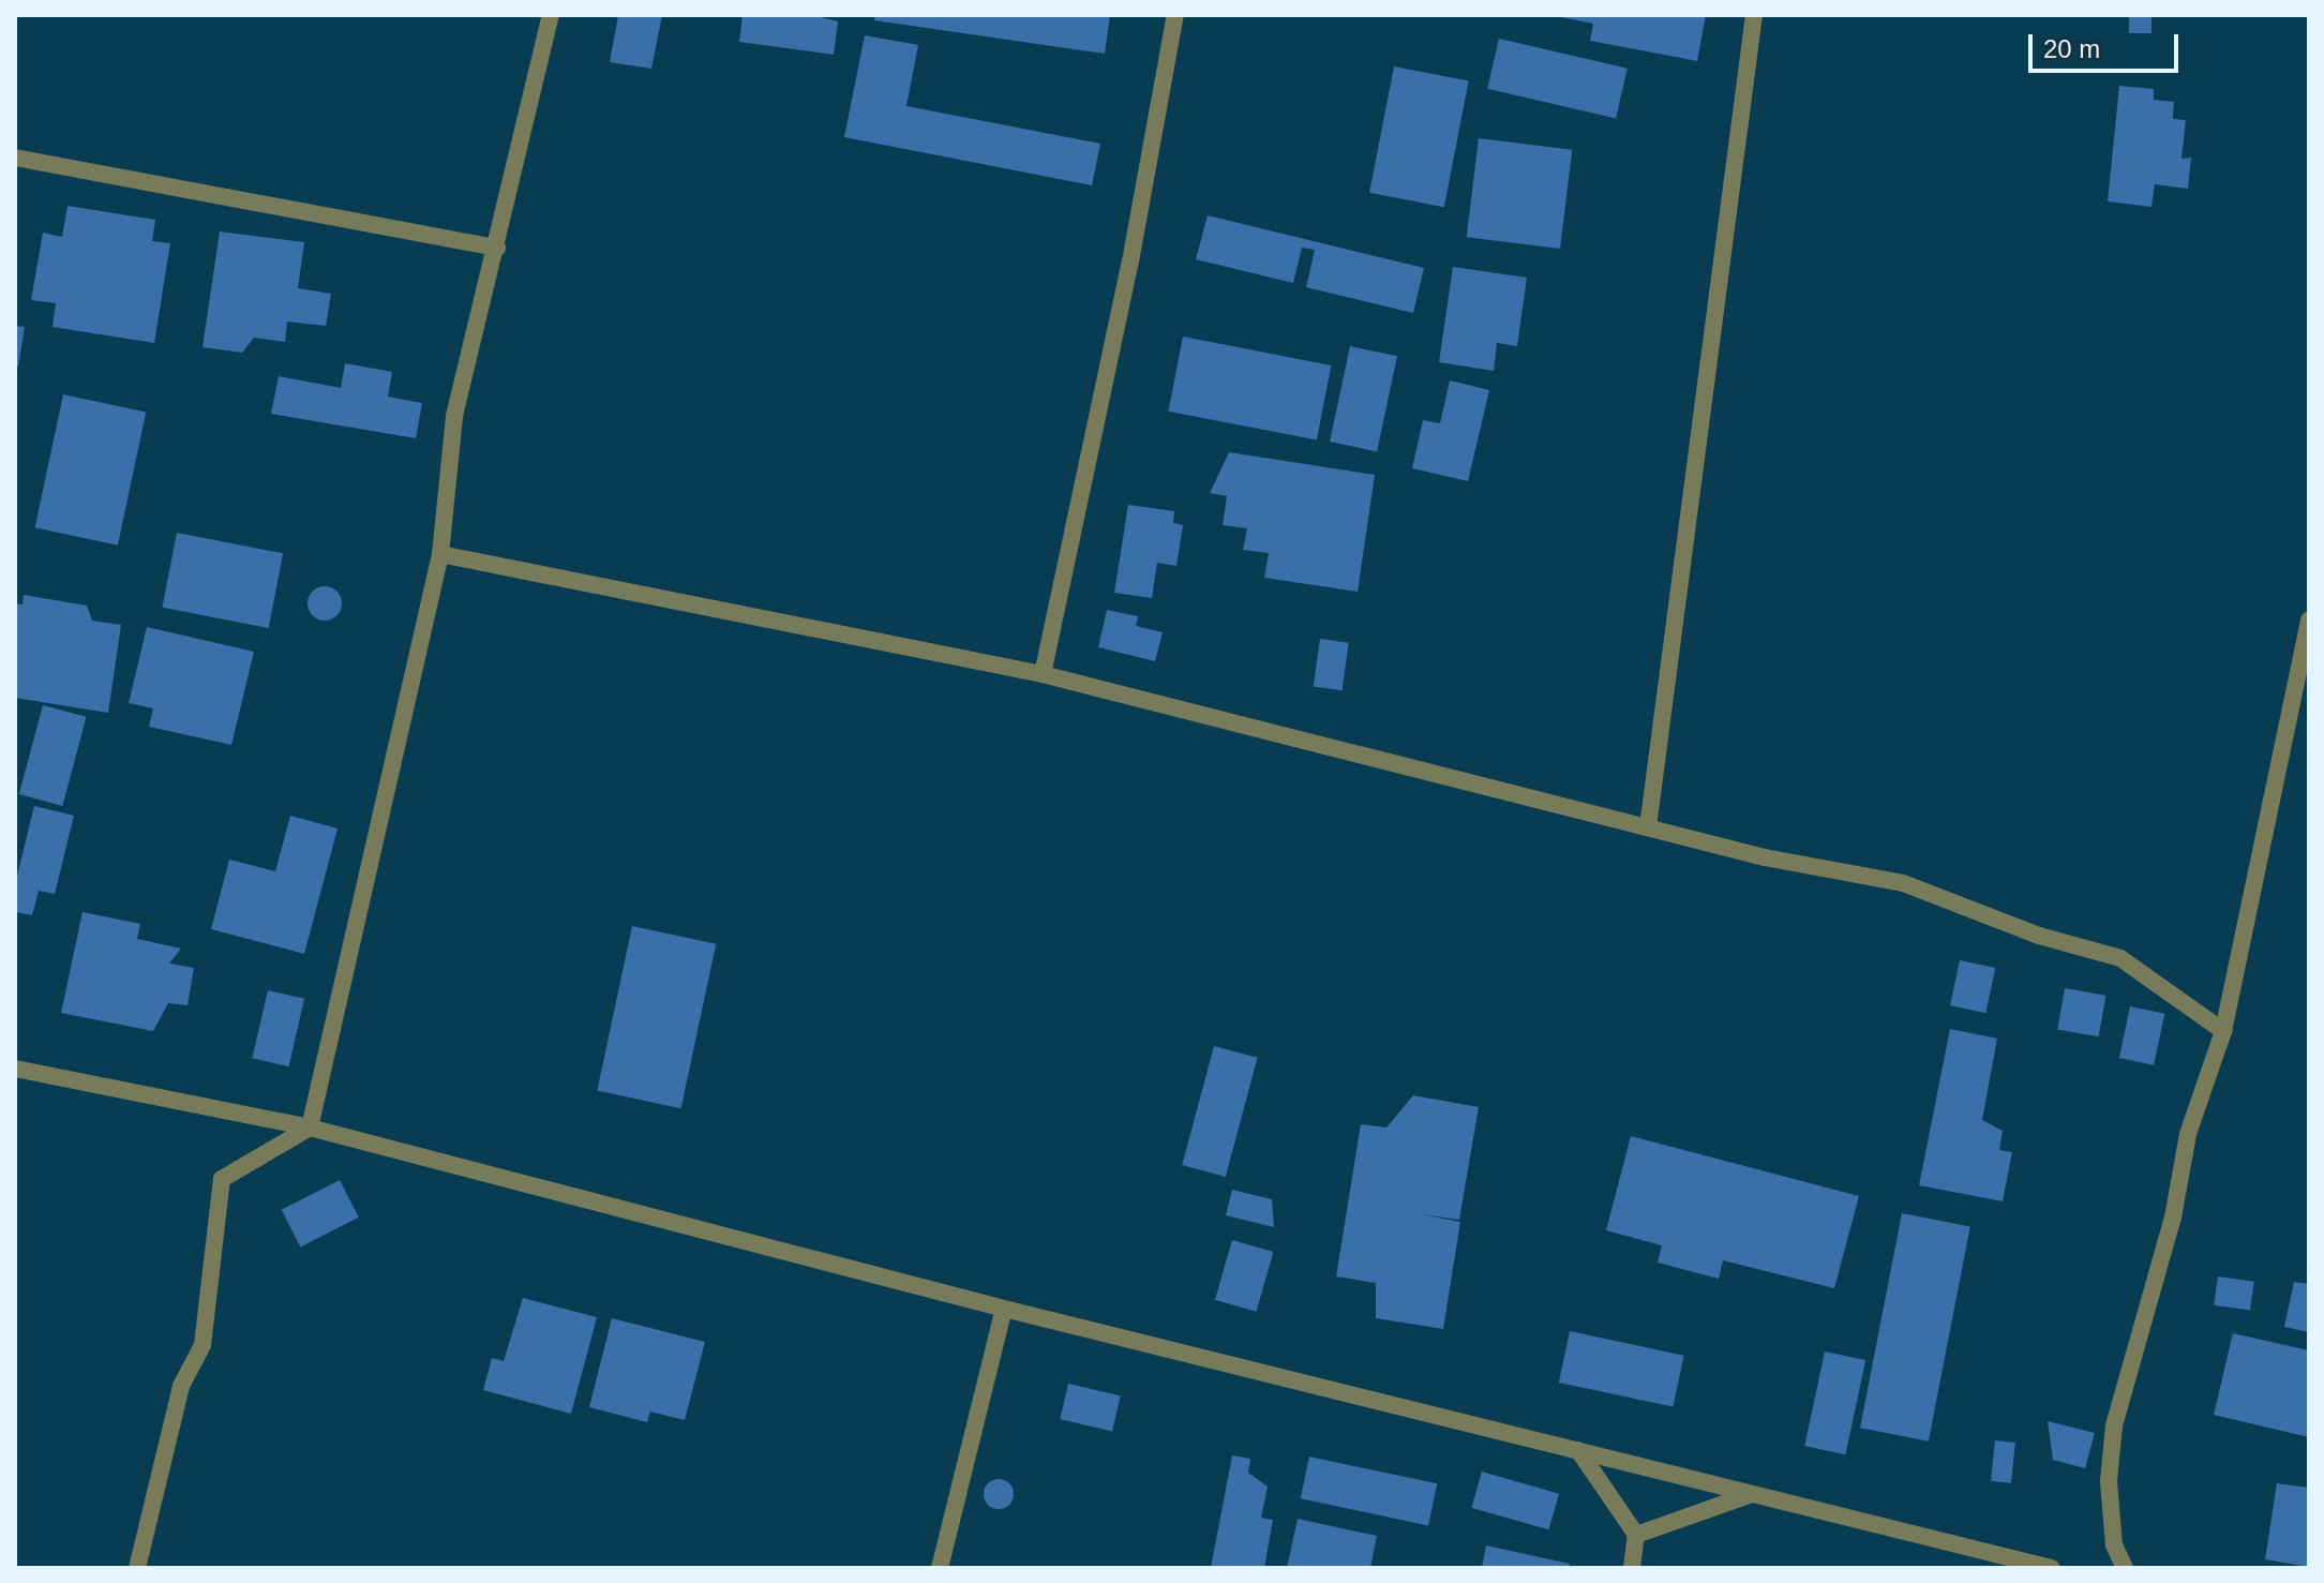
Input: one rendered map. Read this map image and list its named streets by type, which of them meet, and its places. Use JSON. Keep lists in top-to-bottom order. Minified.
{"scale_bar":"20 m"}
